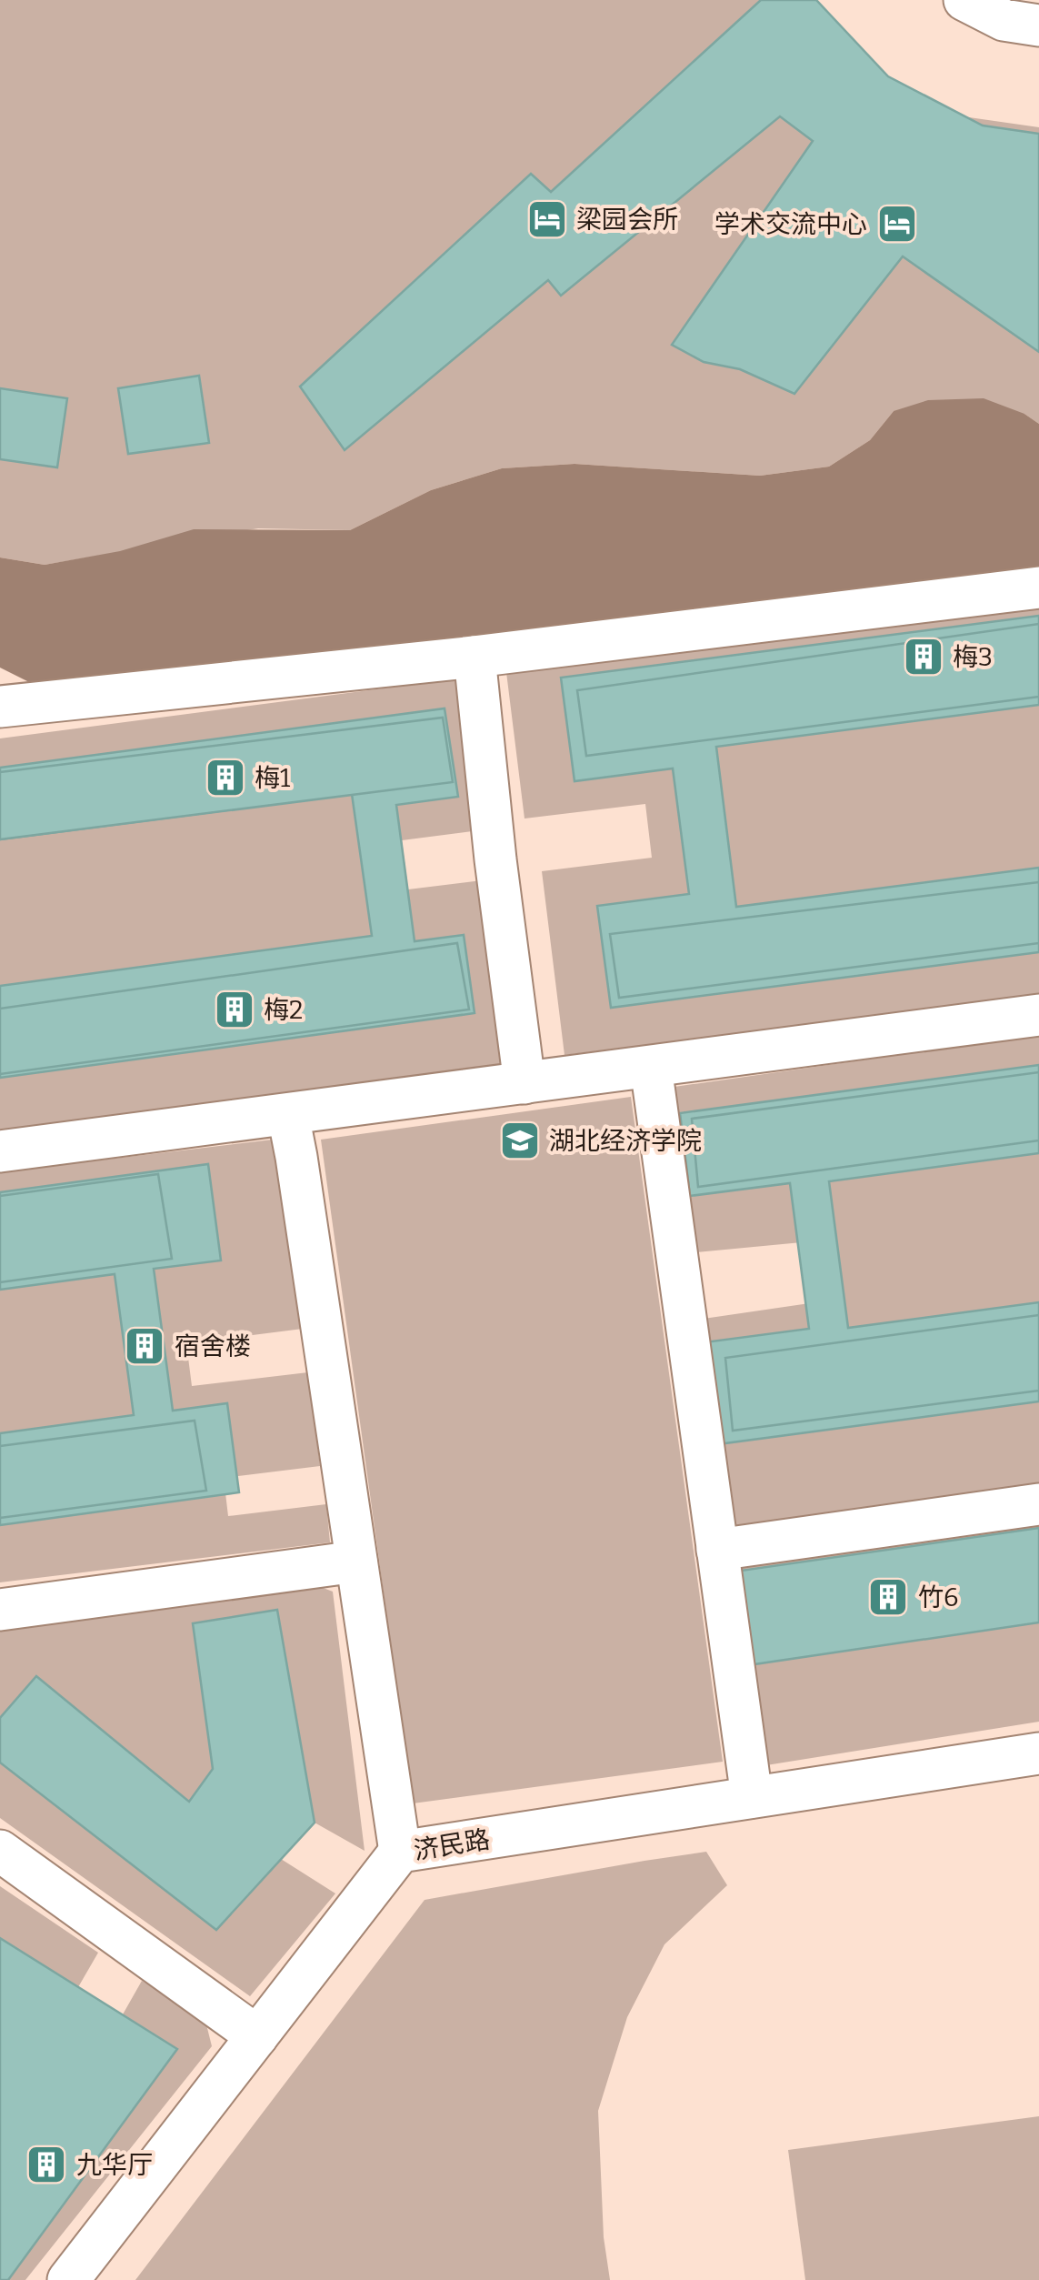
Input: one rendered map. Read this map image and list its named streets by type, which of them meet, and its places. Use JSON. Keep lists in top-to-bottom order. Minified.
{"streets":{"street":["济民路"]},"places":{"hotel":["梁园会所","学术交流中心"],"building":["梅3","梅1","梅2","宿舍楼","竹6","九华厅"],"school or university":["湖北经济学院"]}}
